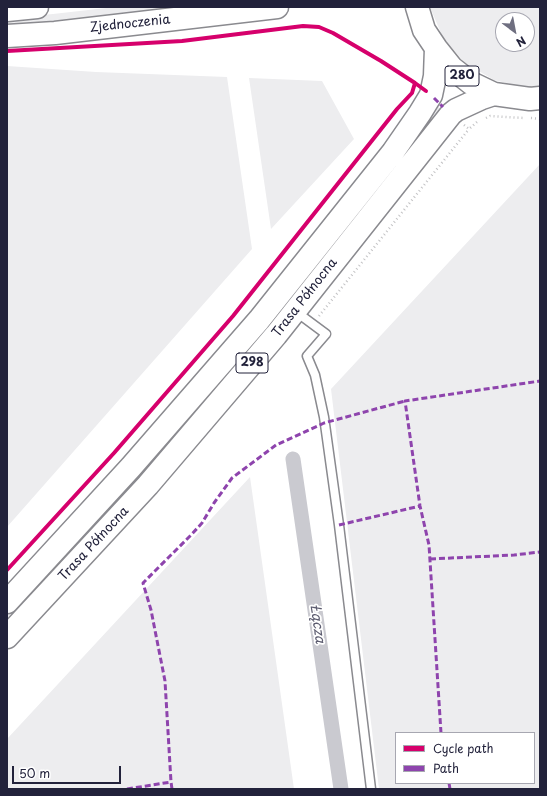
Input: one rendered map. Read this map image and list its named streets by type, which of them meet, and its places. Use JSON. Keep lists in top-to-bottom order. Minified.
{"streets":{"main road":["Zjednoczenia","280","Trasa Północna","298"]},"crossings":[["280","Trasa Północna"]],"water":["Łącza"],"legend":["Cycle path","Path"],"scale_bar":"50 m","north":"bottom right"}
